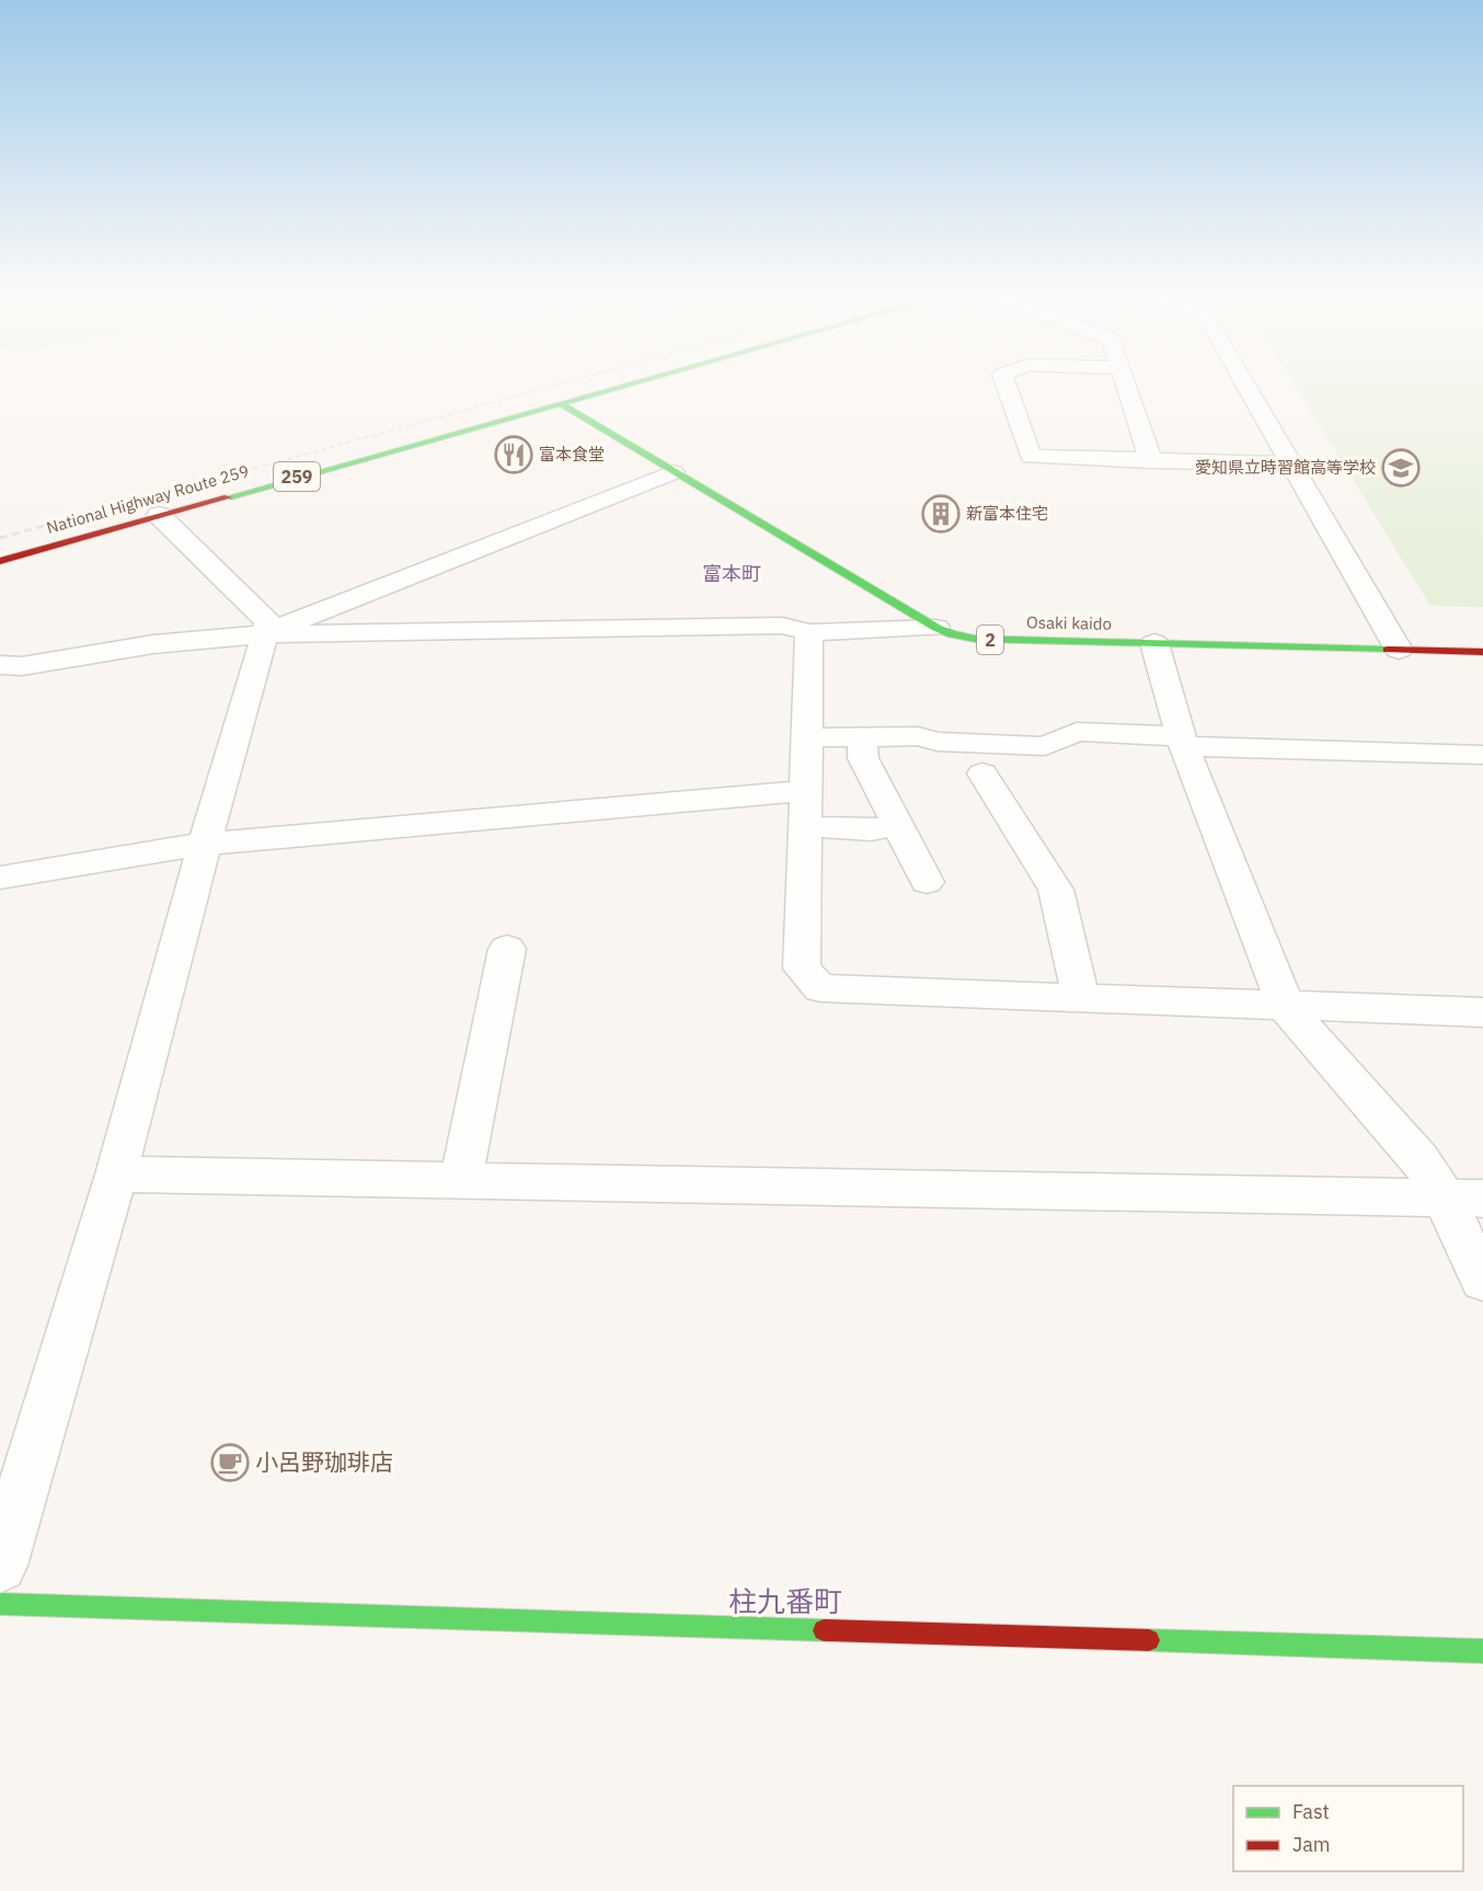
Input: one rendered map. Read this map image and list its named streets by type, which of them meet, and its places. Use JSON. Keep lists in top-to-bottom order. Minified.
{"streets":{"main road":["259","National Highway Route 259","Osaki kaido","2"]},"crossings":[["National Highway Route 259","Osaki kaido"]],"districts":["富本町","柱九番町"],"places":{"restaurant":["富本食堂"],"school or university":["愛知県立時習館高等学校"],"building":["新富本住宅"],"cafe":["小呂野珈琲店"]},"legend":["Fast","Jam"]}
